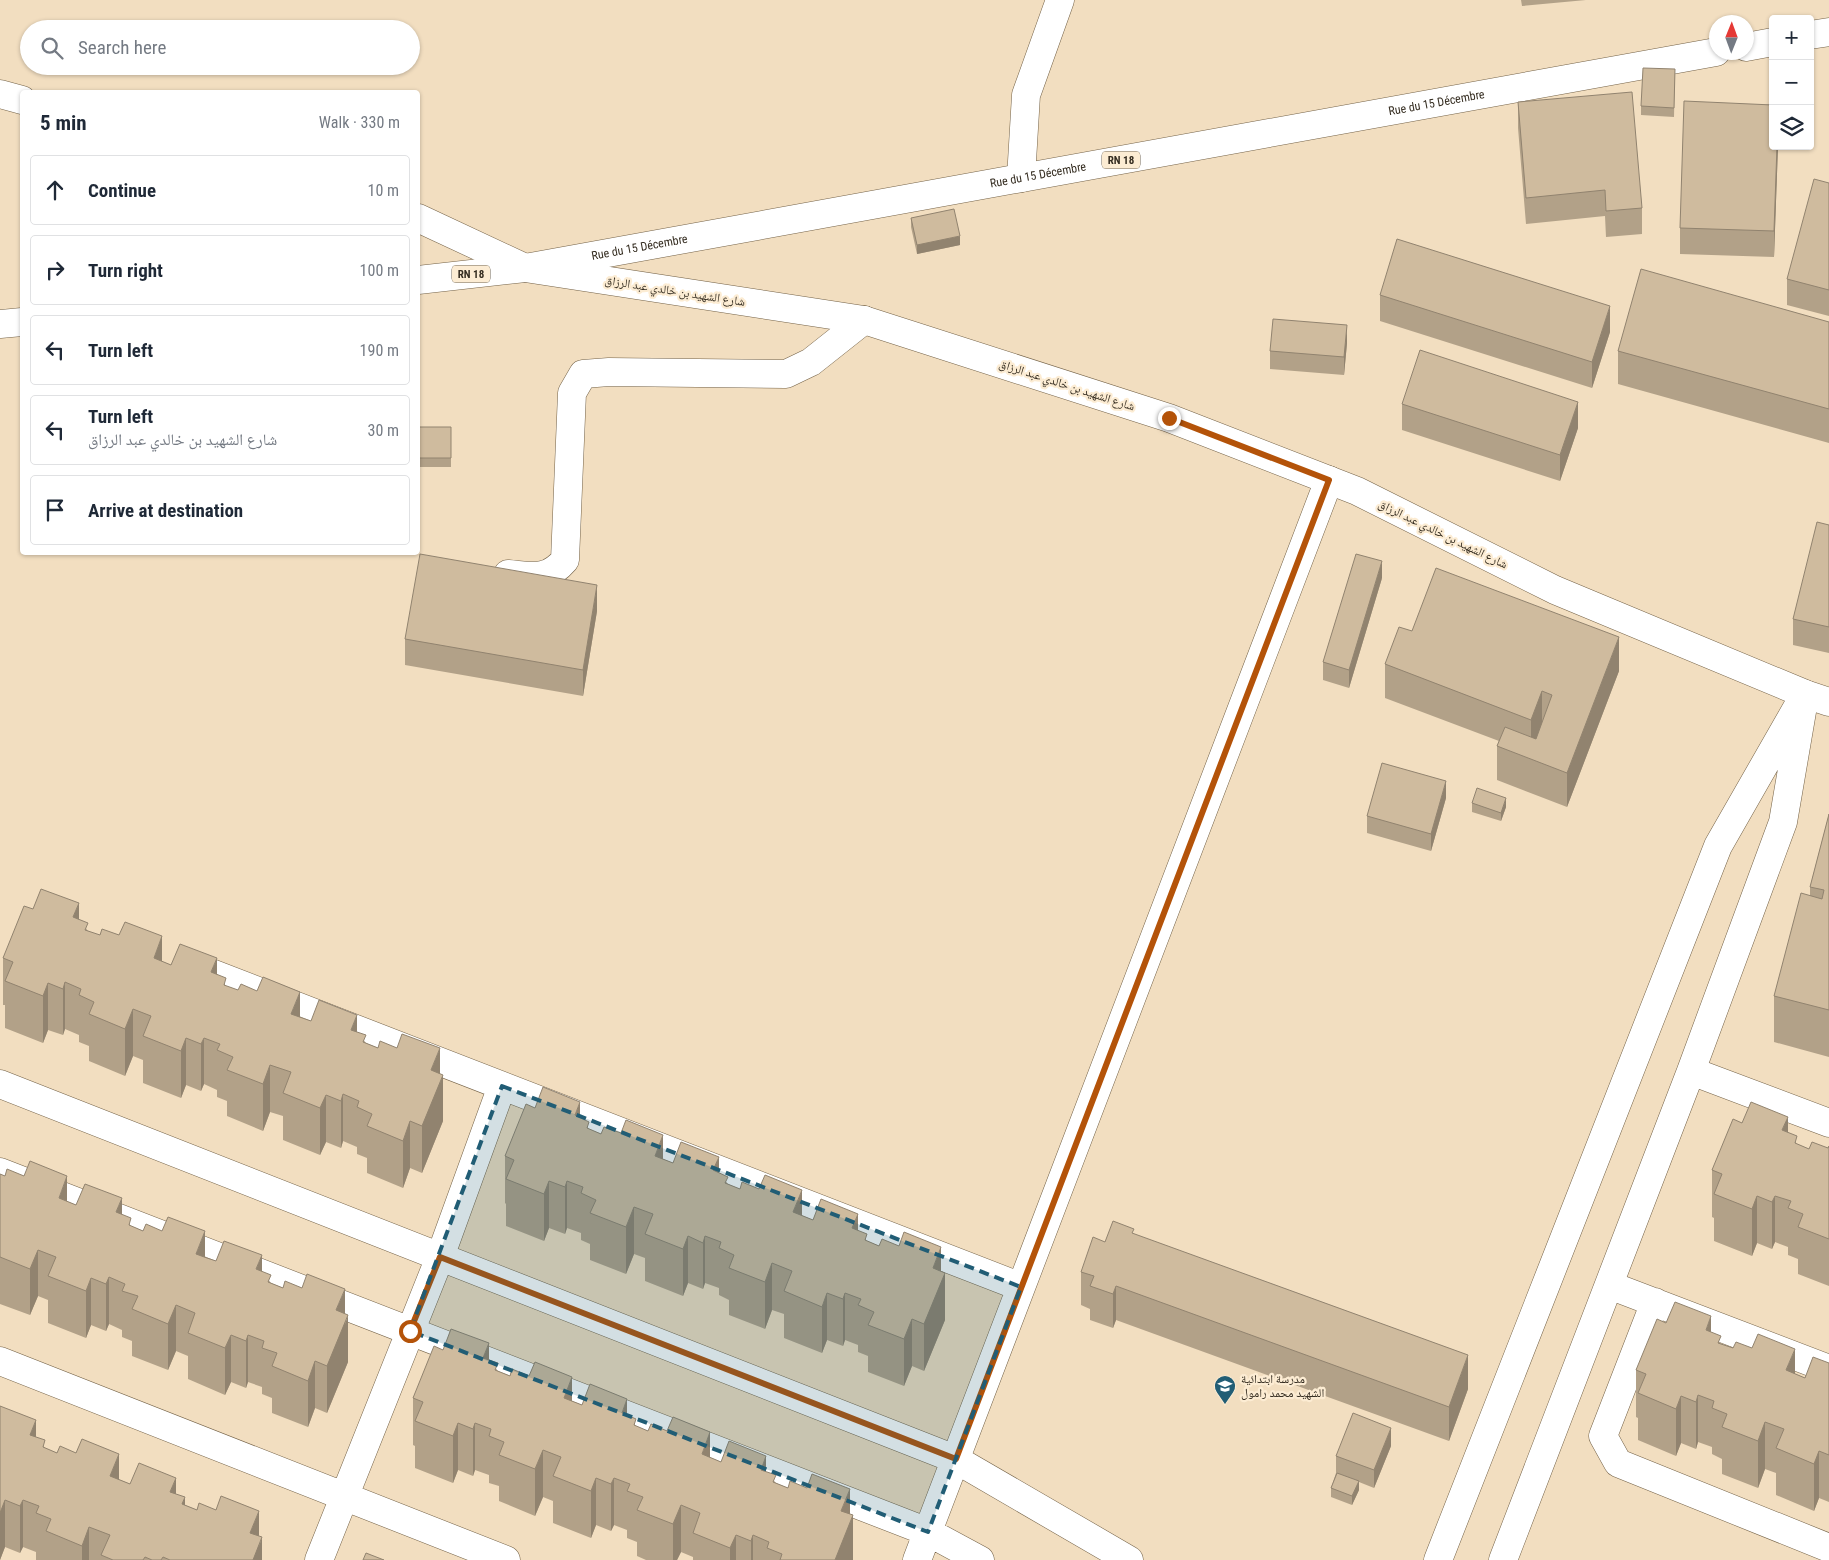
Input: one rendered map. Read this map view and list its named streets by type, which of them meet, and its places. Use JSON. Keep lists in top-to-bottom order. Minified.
{"streets":{"street":["Rue du 15 Décembre","RN 18","شارع الشهيد بن خالدي عبد الرزاق"]},"crossings":[["Rue du 15 Décembre","شارع الشهيد بن خالدي عبد الرزاق"]],"places":{"school or university":["مدرسة ابتدائية الشهيد محمد رامول"]},"north":"top","page":{"map_buttons":["+","−"],"search":"Search here","heading":["5 min","Walk · 330 m"],"list":[["Continue","10 m"],["Turn right","100 m"],["Turn left","190 m"],["Turn left","شارع الشهيد بن خالدي عبد الرزاق","30 m"],"Arrive at destination"]}}
